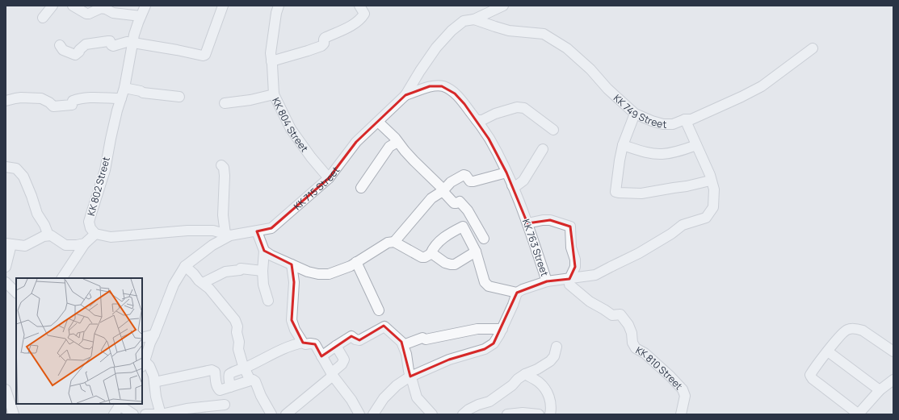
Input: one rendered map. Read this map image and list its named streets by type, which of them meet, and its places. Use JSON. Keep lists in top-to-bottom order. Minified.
{"streets":{"street":["KK 749 Street","KK 804 Street","KK 802 Street","KK 715 Street","KK 763 Street","KK 810 Street"]},"crossings":[["KK 749 Street","KK 715 Street"],["KK 804 Street","KK 715 Street"],["KK 715 Street","KK 763 Street"]]}
